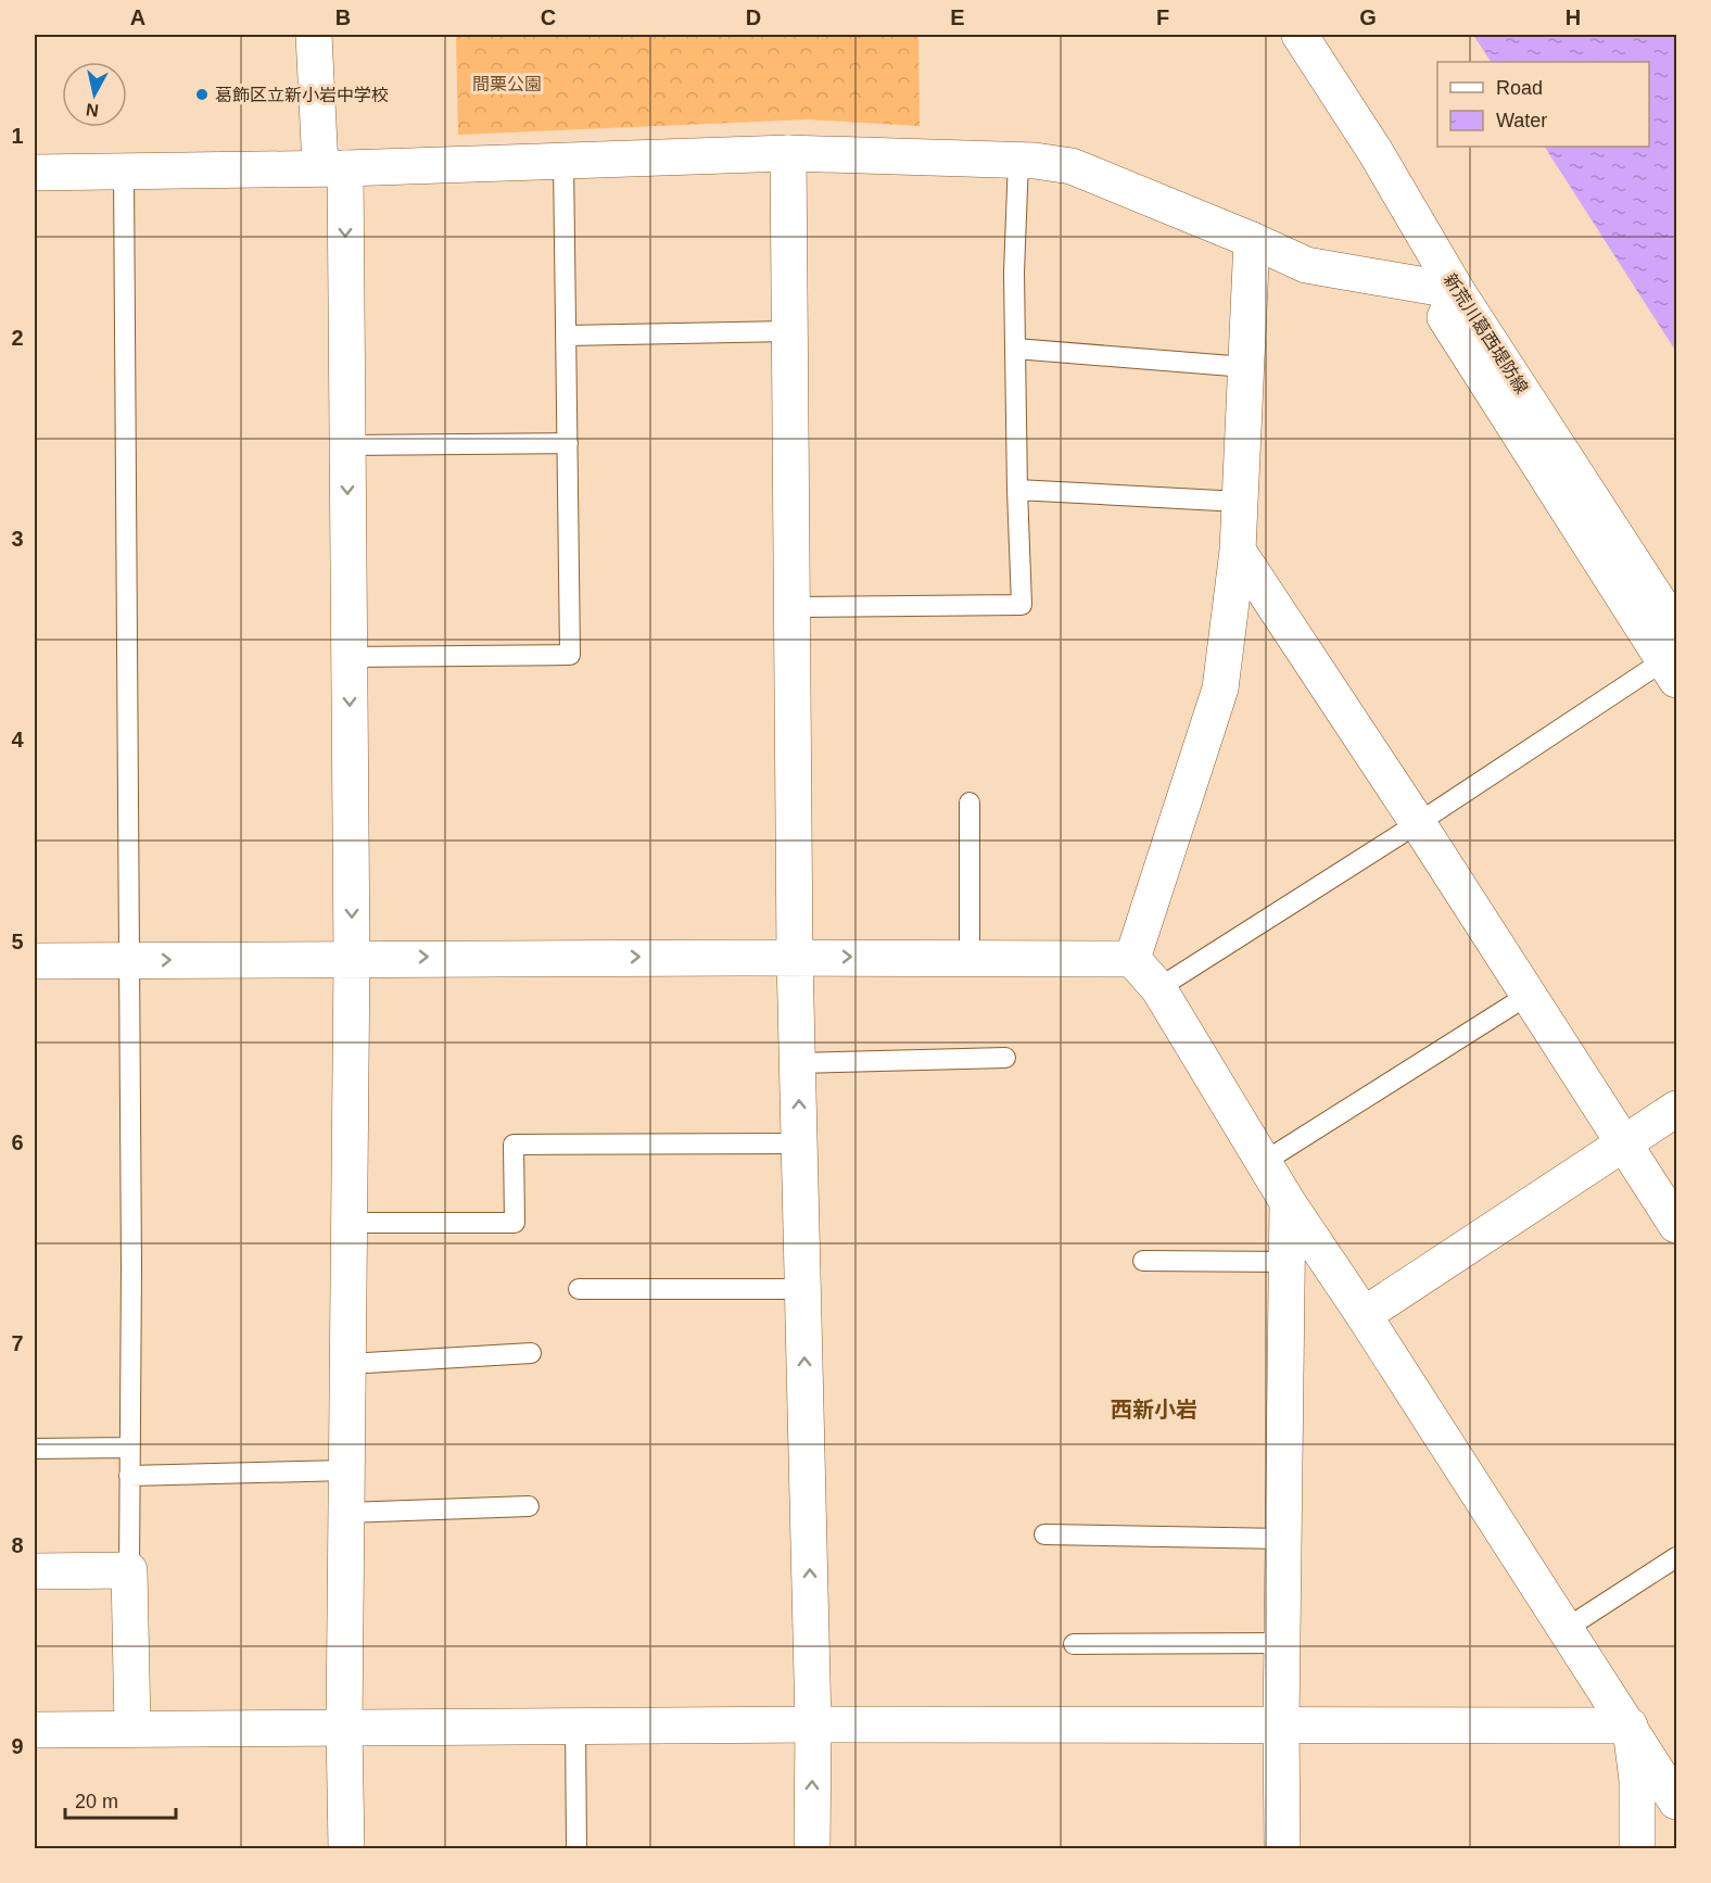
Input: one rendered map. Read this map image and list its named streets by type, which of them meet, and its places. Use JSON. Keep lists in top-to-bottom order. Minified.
{"streets":{"street":["新荒川葛西堤防線"]},"districts":["西新小岩"],"parks":["間栗公園"],"places":["葛飾区立新小岩中学校"],"legend":["Road","Water"],"scale_bar":"20 m","north":"bottom","grid":{"columns":["A","B","C","D","E","F","G","H"],"rows":["1","2","3","4","5","6","7","8","9"]}}
